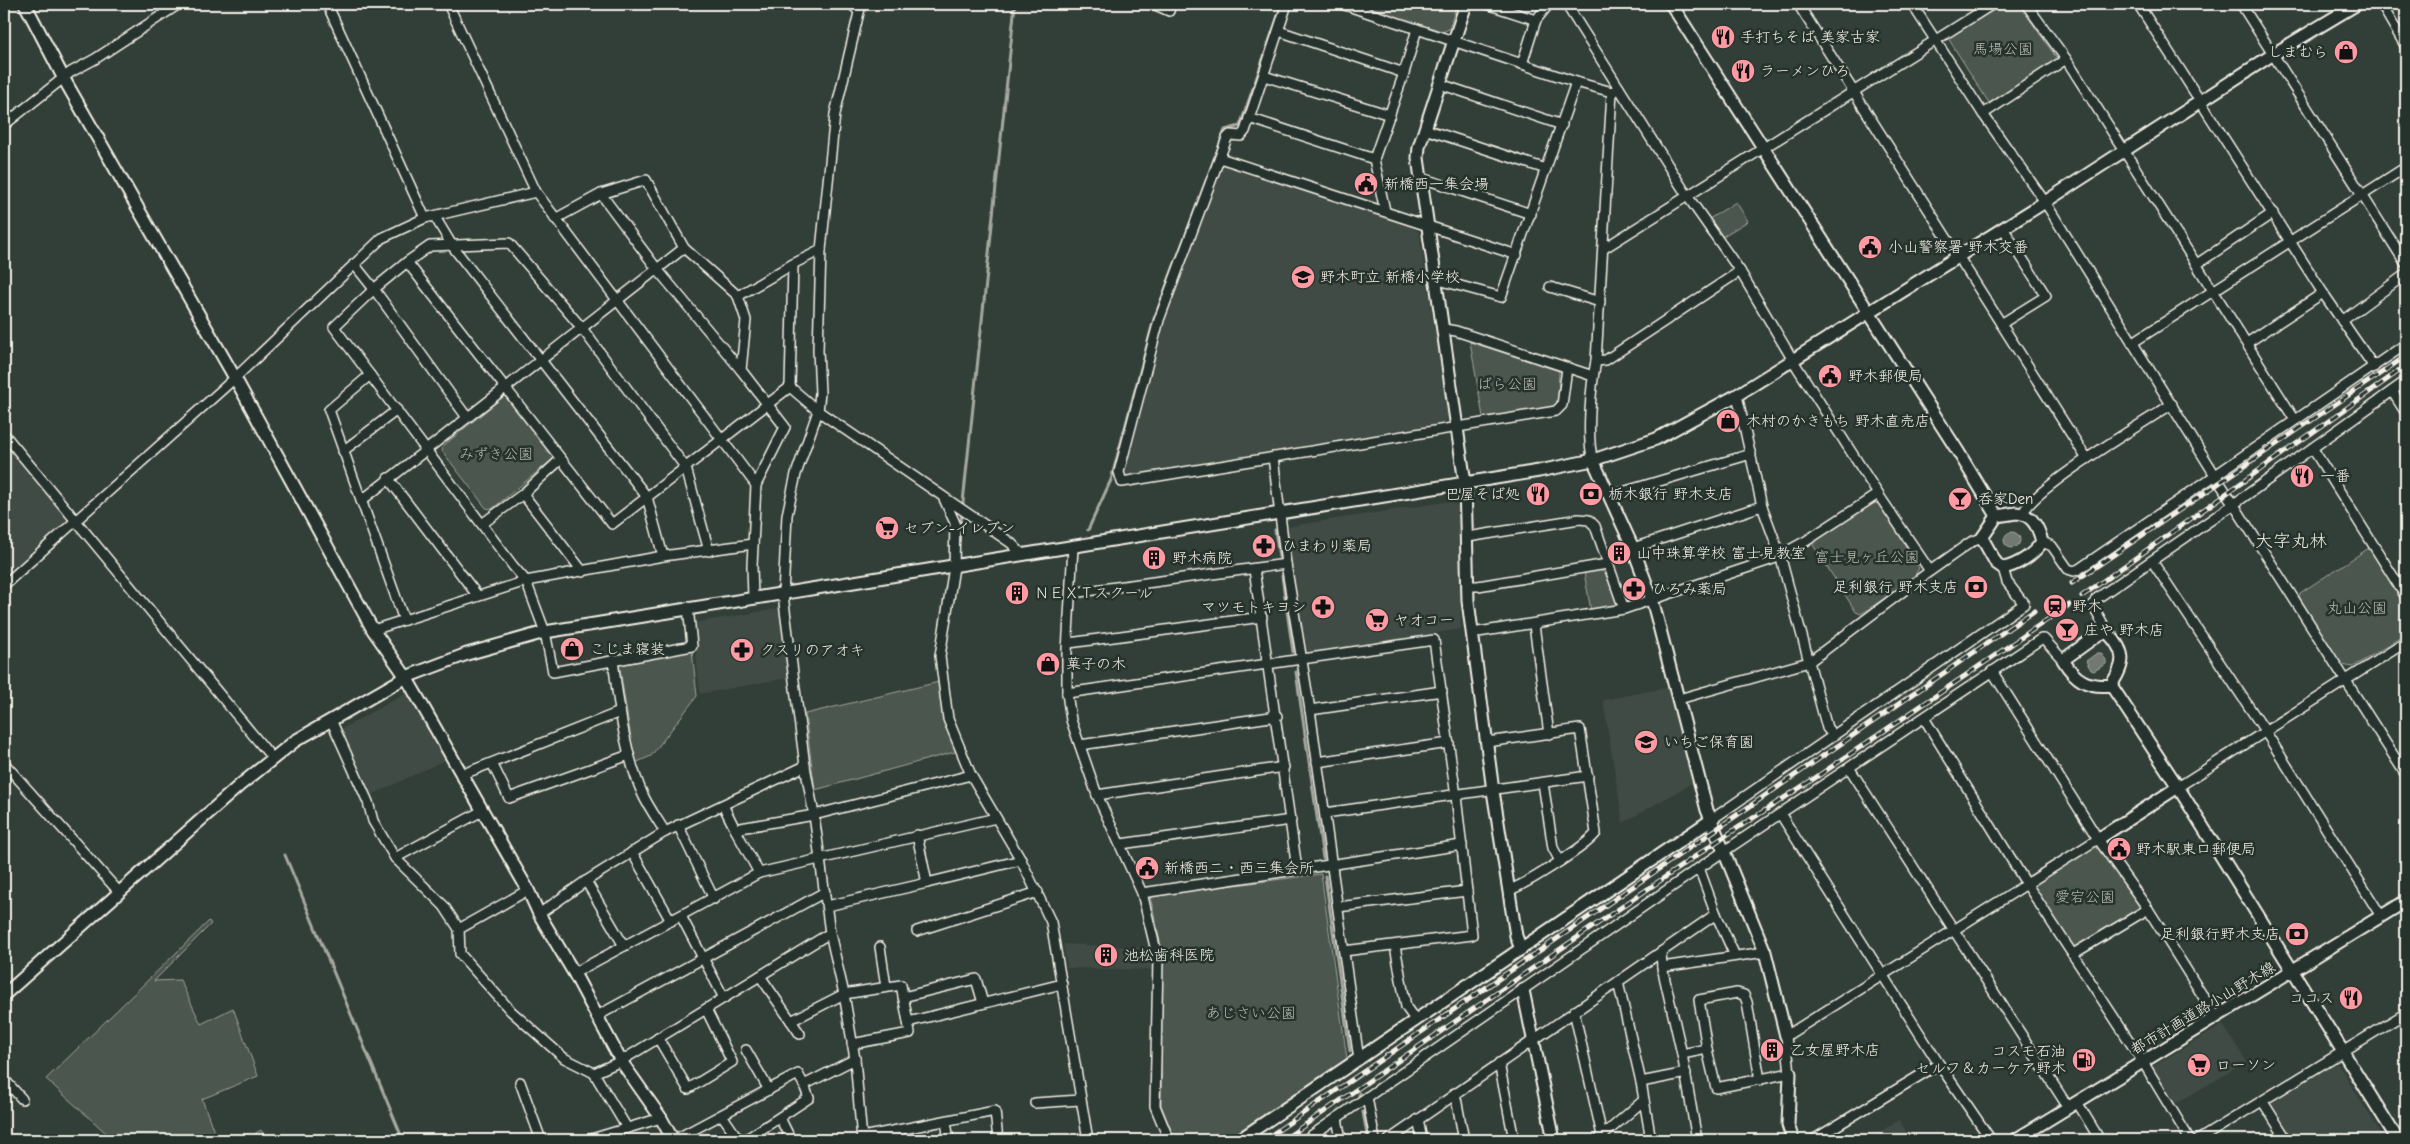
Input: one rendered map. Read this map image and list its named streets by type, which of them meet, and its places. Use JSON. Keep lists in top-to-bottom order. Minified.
{"streets":{"street":["都市計画道路小山野木線"]},"districts":["大字丸林"],"parks":["馬場公園","ばら公園","みずき公園","富士見ヶ丘公園","丸山公園","愛宕公園","あじさい公園"],"places":{"restaurant":["手打ちそば 美家古家","ラーメンひろ","一番","巴屋そば処","ココス"],"shop":["しまむら","木村のかきもち 野木直売店","こじま寝装","菓子の木"],"public building":["新橋西一集会場","小山警察署 野木交番","野木郵便局","野木駅東口郵便局","新橋西二・西三集会所"],"school or university":["野木町立 新橋小学校","いちご保育園"],"bank":["栃木銀行 野木支店","足利銀行 野木支店","足利銀行野木支店"],"bar":["呑家Den","庄や 野木店"],"supermarket":["セブン-イレブン","ヤオコー","ローソン"],"pharmacy":["ひまわり薬局","ひろみ薬局","マツモトキヨシ","クスリのアオキ"],"building":["山中珠算学校 富士見教室","野木病院","ＮＥＸＴスクール","池松歯科医院","乙女屋野木店"],"station":["野木"],"fuel station":["コスモ石油 セルフ＆カーケア野木"]}}
